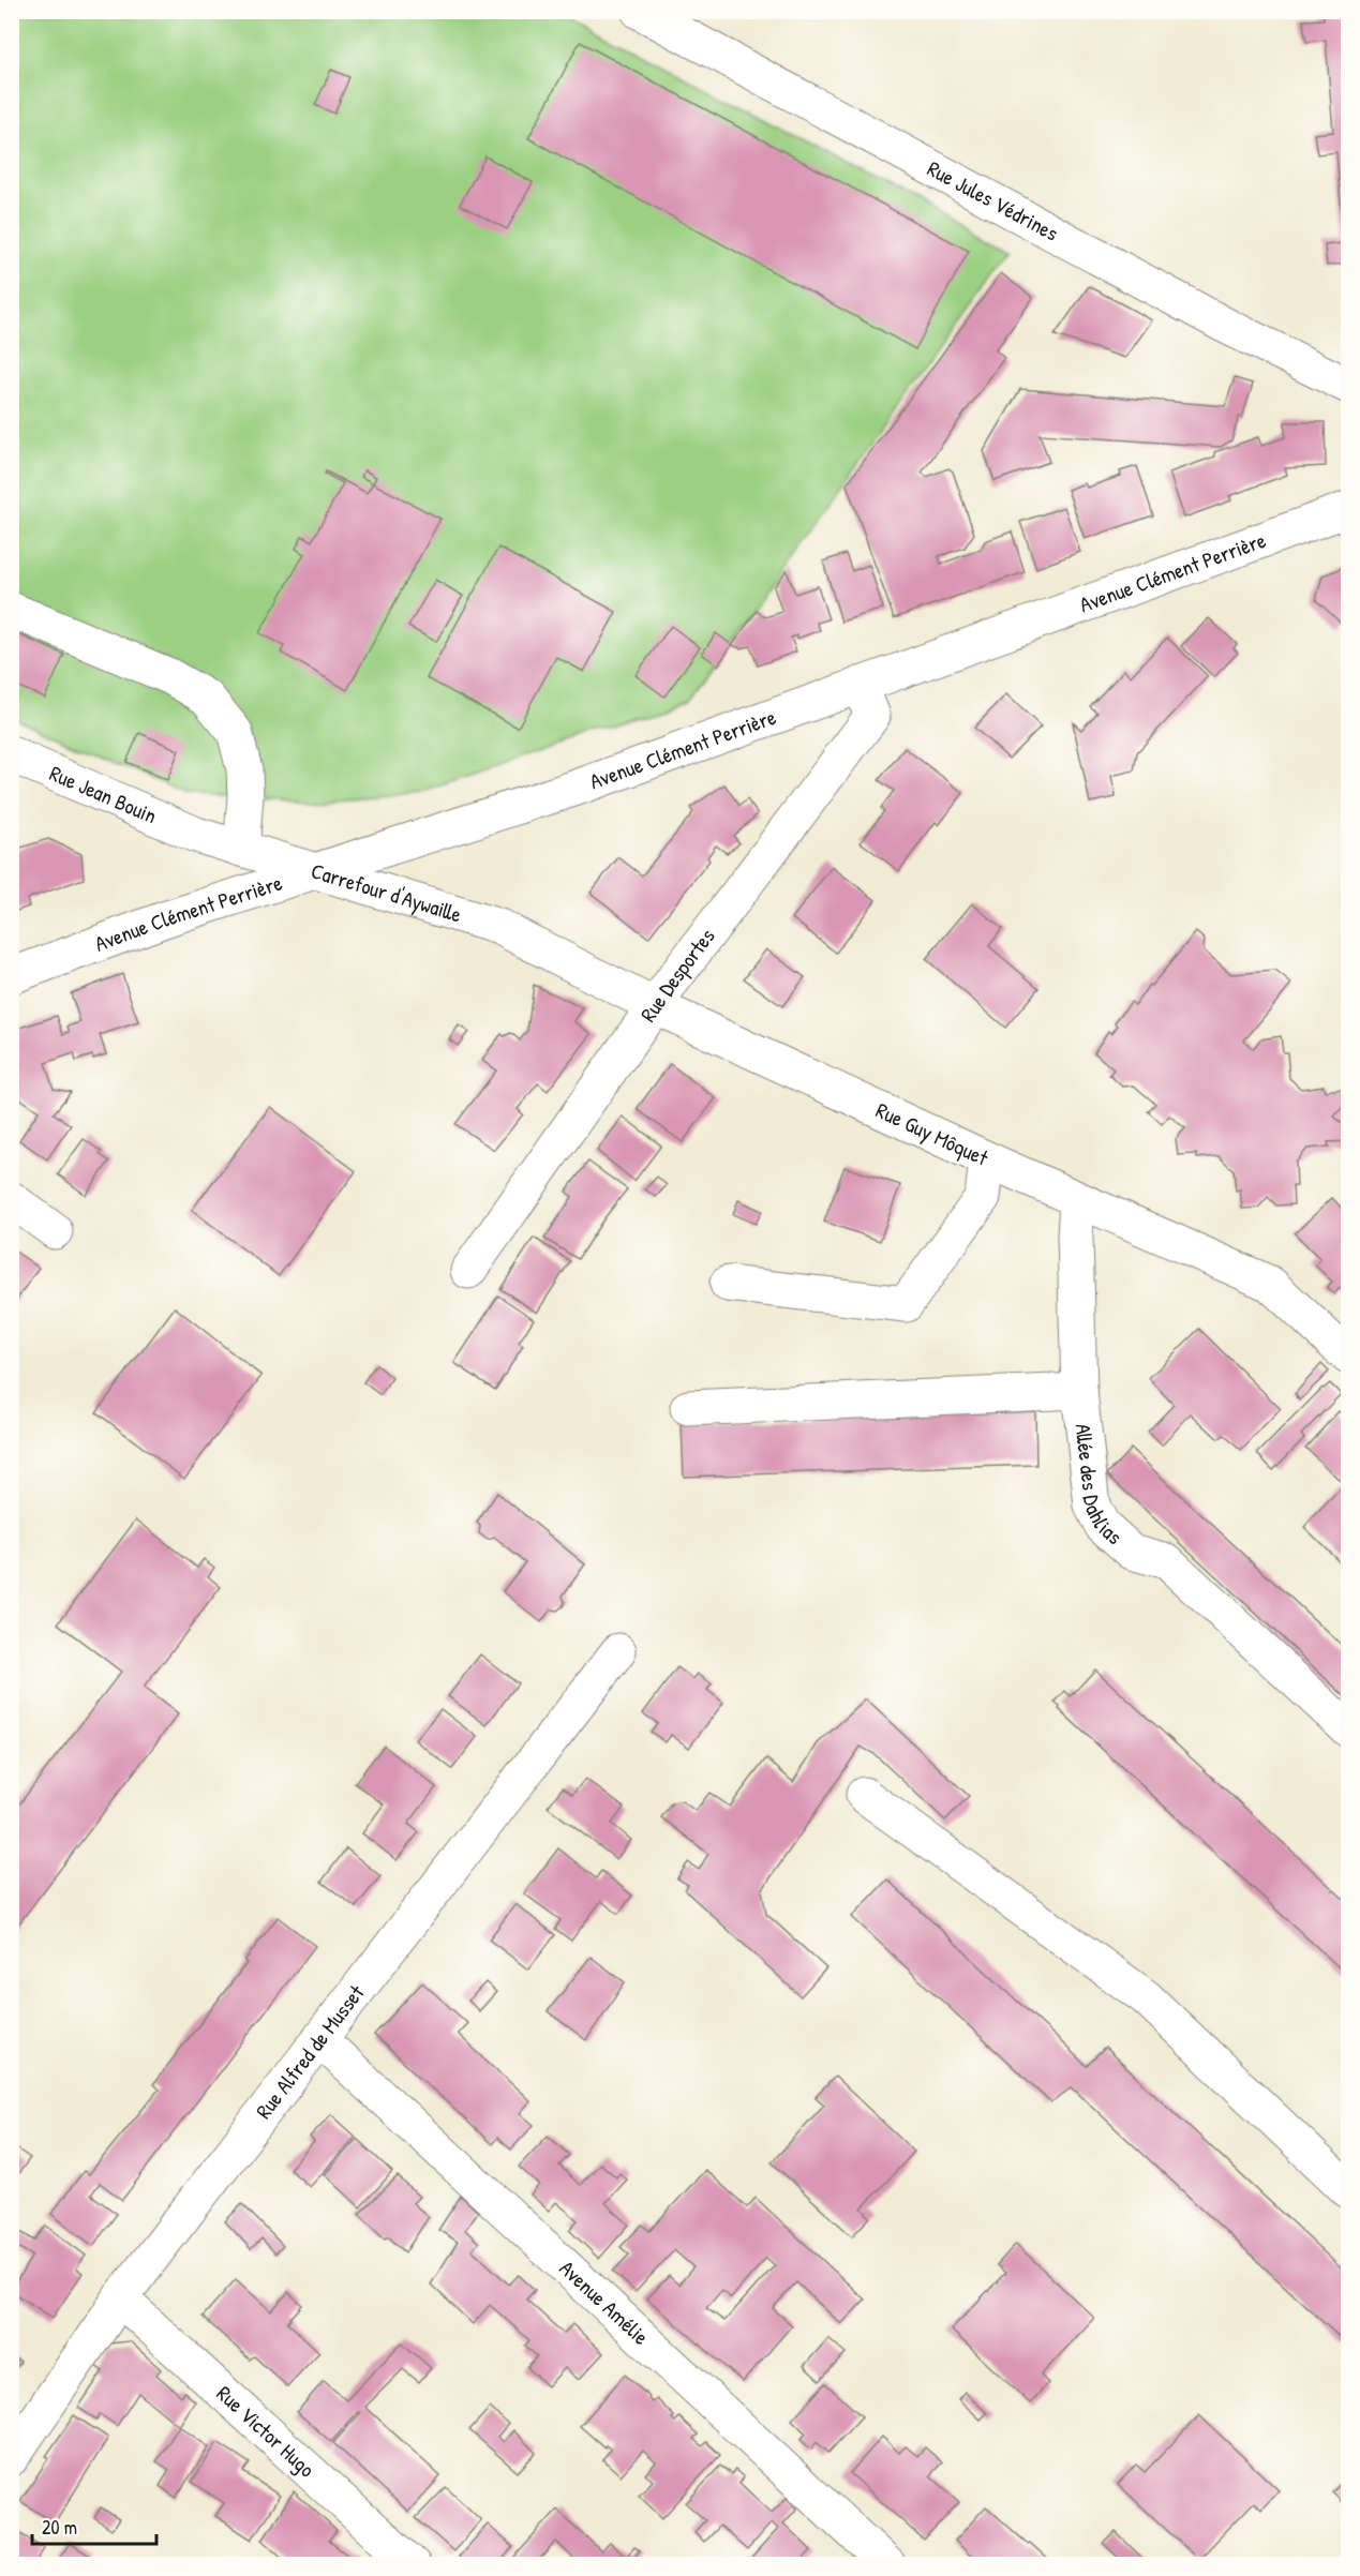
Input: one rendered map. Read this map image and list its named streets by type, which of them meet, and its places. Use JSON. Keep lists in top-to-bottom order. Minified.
{"streets":{"street":["Rue Jules Védrines","Avenue Clément Perrière","Rue Jean Bouin","Carrefour d'Aywaille","Rue Desportes","Rue Guy Môquet","Allée des Dahlias","Rue Alfred de Musset","Avenue Amélie","Rue Victor Hugo"]},"crossings":[["Avenue Clément Perrière","Carrefour d'Aywaille"],["Avenue Clément Perrière","Rue Desportes"],["Rue Jean Bouin","Carrefour d'Aywaille"],["Carrefour d'Aywaille","Rue Guy Môquet"],["Rue Desportes","Rue Guy Môquet"],["Rue Guy Môquet","Allée des Dahlias"],["Rue Alfred de Musset","Avenue Amélie"],["Rue Alfred de Musset","Rue Victor Hugo"]],"scale_bar":"20 m"}
